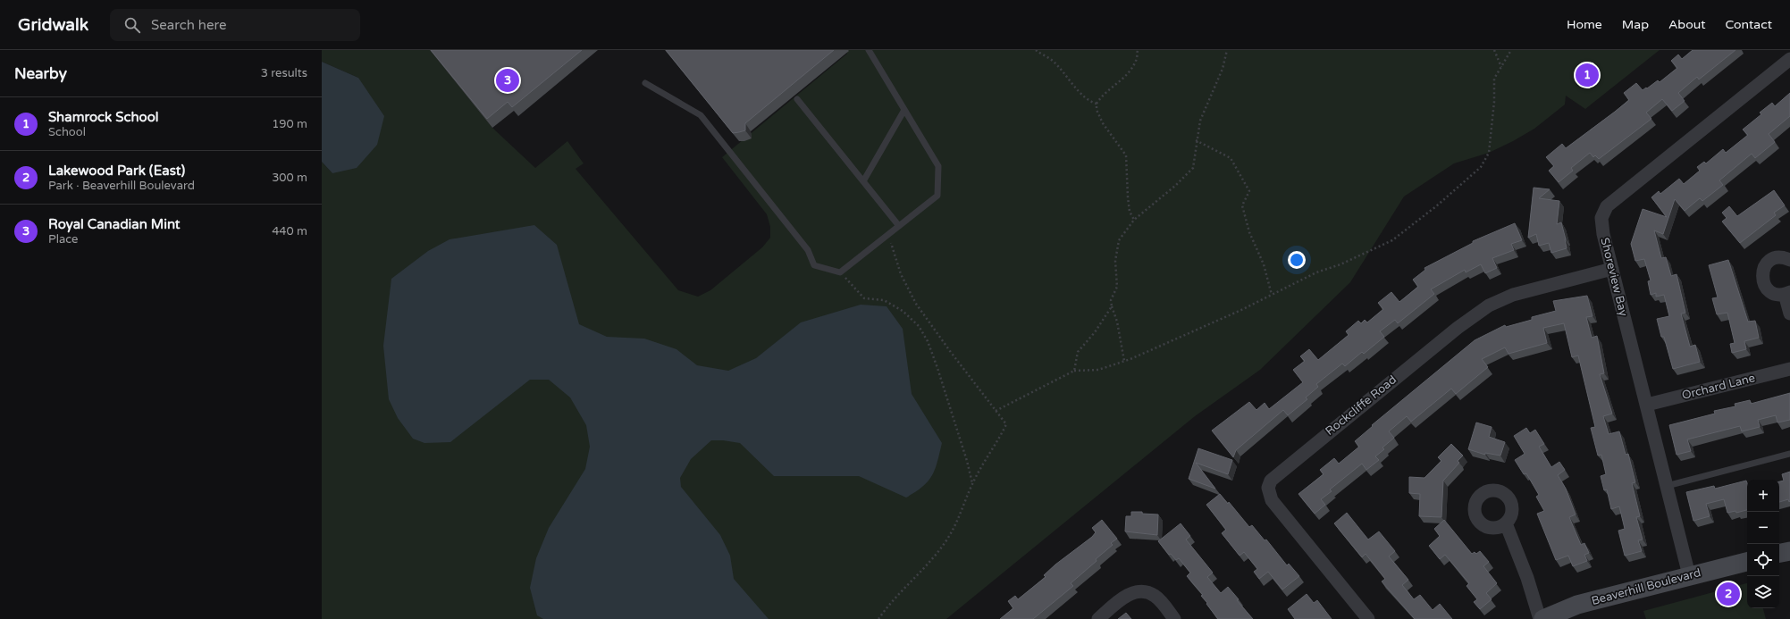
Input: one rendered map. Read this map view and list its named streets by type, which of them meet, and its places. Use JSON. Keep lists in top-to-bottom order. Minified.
{"streets":{"street":["Shoreview Bay","Orchard Lane","Rockcliffe Road","Beaverhill Boulevard"]},"crossings":[["Shoreview Bay","Orchard Lane"],["Shoreview Bay","Rockcliffe Road"],["Shoreview Bay","Beaverhill Boulevard"]],"page":{"header":"Gridwalk","search":"Search here","nav":["Home","Map","About","Contact"],"heading":["Nearby","3 results"],"pins":["1","3","2"],"list":[{"mark":"1","name":"Shamrock School","note":"School","value":"190 m"},{"mark":"2","name":"Lakewood Park (East)","note":"Park · Beaverhill Boulevard","value":"300 m"},{"mark":"3","name":"Royal Canadian Mint","note":"Place","value":"440 m"}],"map_buttons":["+","−"]}}
